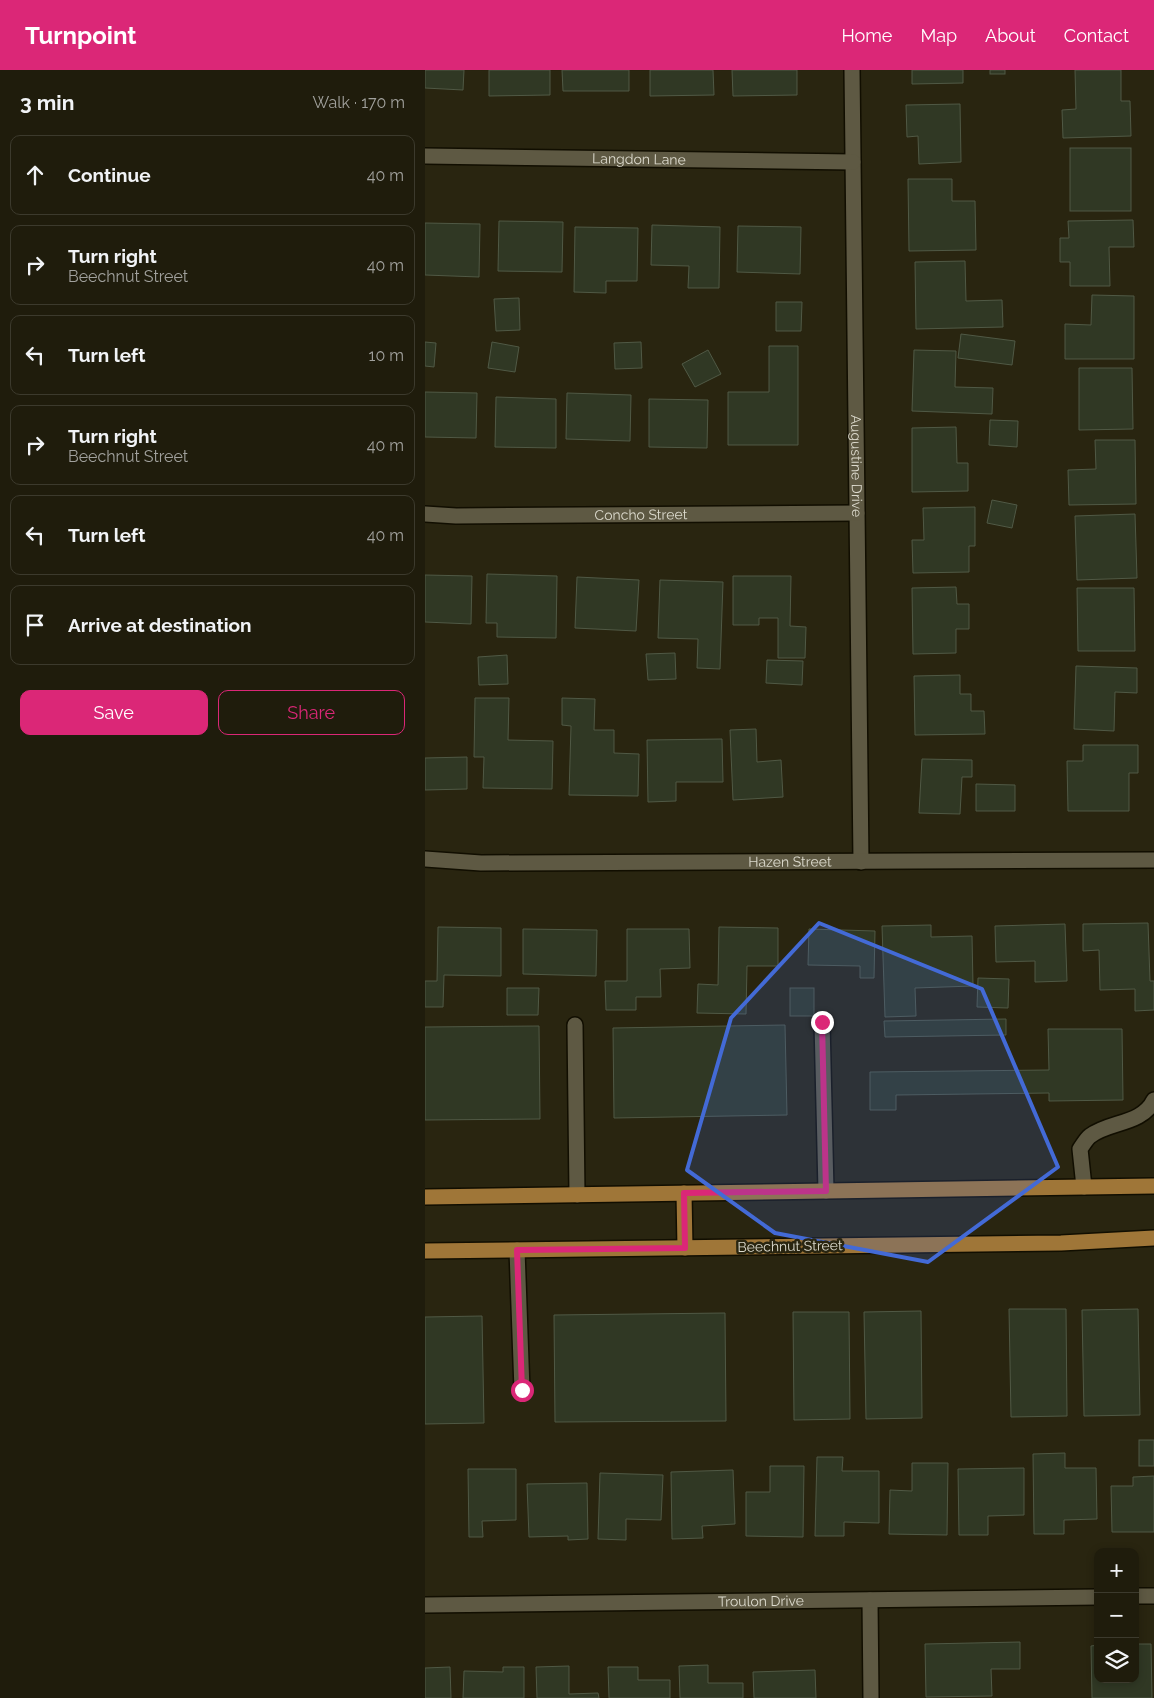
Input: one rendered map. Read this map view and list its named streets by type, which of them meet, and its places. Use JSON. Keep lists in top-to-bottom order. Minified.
{"streets":{"main road":["Beechnut Street"],"street":["Langdon Lane","Augustine Drive","Concho Street","Hazen Street","Troulon Drive"]},"crossings":[["Langdon Lane","Augustine Drive"],["Augustine Drive","Concho Street"],["Augustine Drive","Hazen Street"]],"page":{"header":"Turnpoint","nav":["Home","Map","About","Contact"],"heading":["3 min","Walk · 170 m"],"list":[["Continue","40 m"],["Turn right","Beechnut Street","40 m"],["Turn left","10 m"],["Turn right","Beechnut Street","40 m"],["Turn left","40 m"],"Arrive at destination"],"buttons":["Save","Share"],"map_buttons":["+","−"]}}
